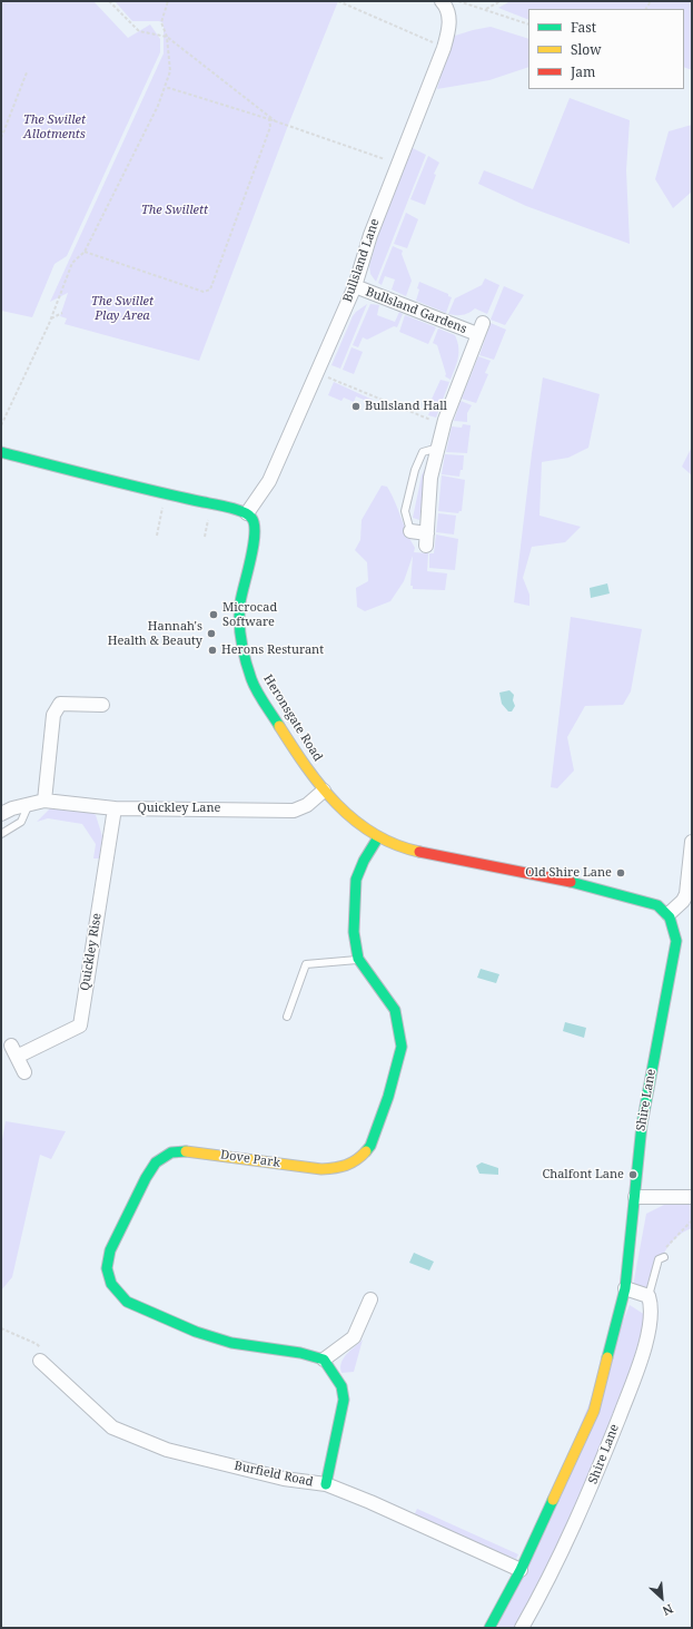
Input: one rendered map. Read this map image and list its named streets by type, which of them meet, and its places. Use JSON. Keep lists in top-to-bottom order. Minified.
{"streets":{"street":["Bullsland Lane","Bullsland Gardens","Heronsgate Road","Quickley Lane","Quickley Rise","Shire Lane","Dove Park","Burfield Road"]},"crossings":[["Bullsland Lane","Bullsland Gardens"],["Bullsland Lane","Heronsgate Road"],["Heronsgate Road","Quickley Lane"],["Heronsgate Road","Shire Lane"],["Heronsgate Road","Dove Park"],["Quickley Lane","Quickley Rise"],["Shire Lane","Burfield Road"]],"parks":["The Swillet Allotments","The Swillett","The Swillet Play Area"],"places":["Bullsland Hall","Microcad Software","Hannah's Health & Beauty","Herons Resturant","Old Shire Lane","Chalfont Lane"],"legend":["Fast","Slow","Jam"],"north":"bottom right"}
